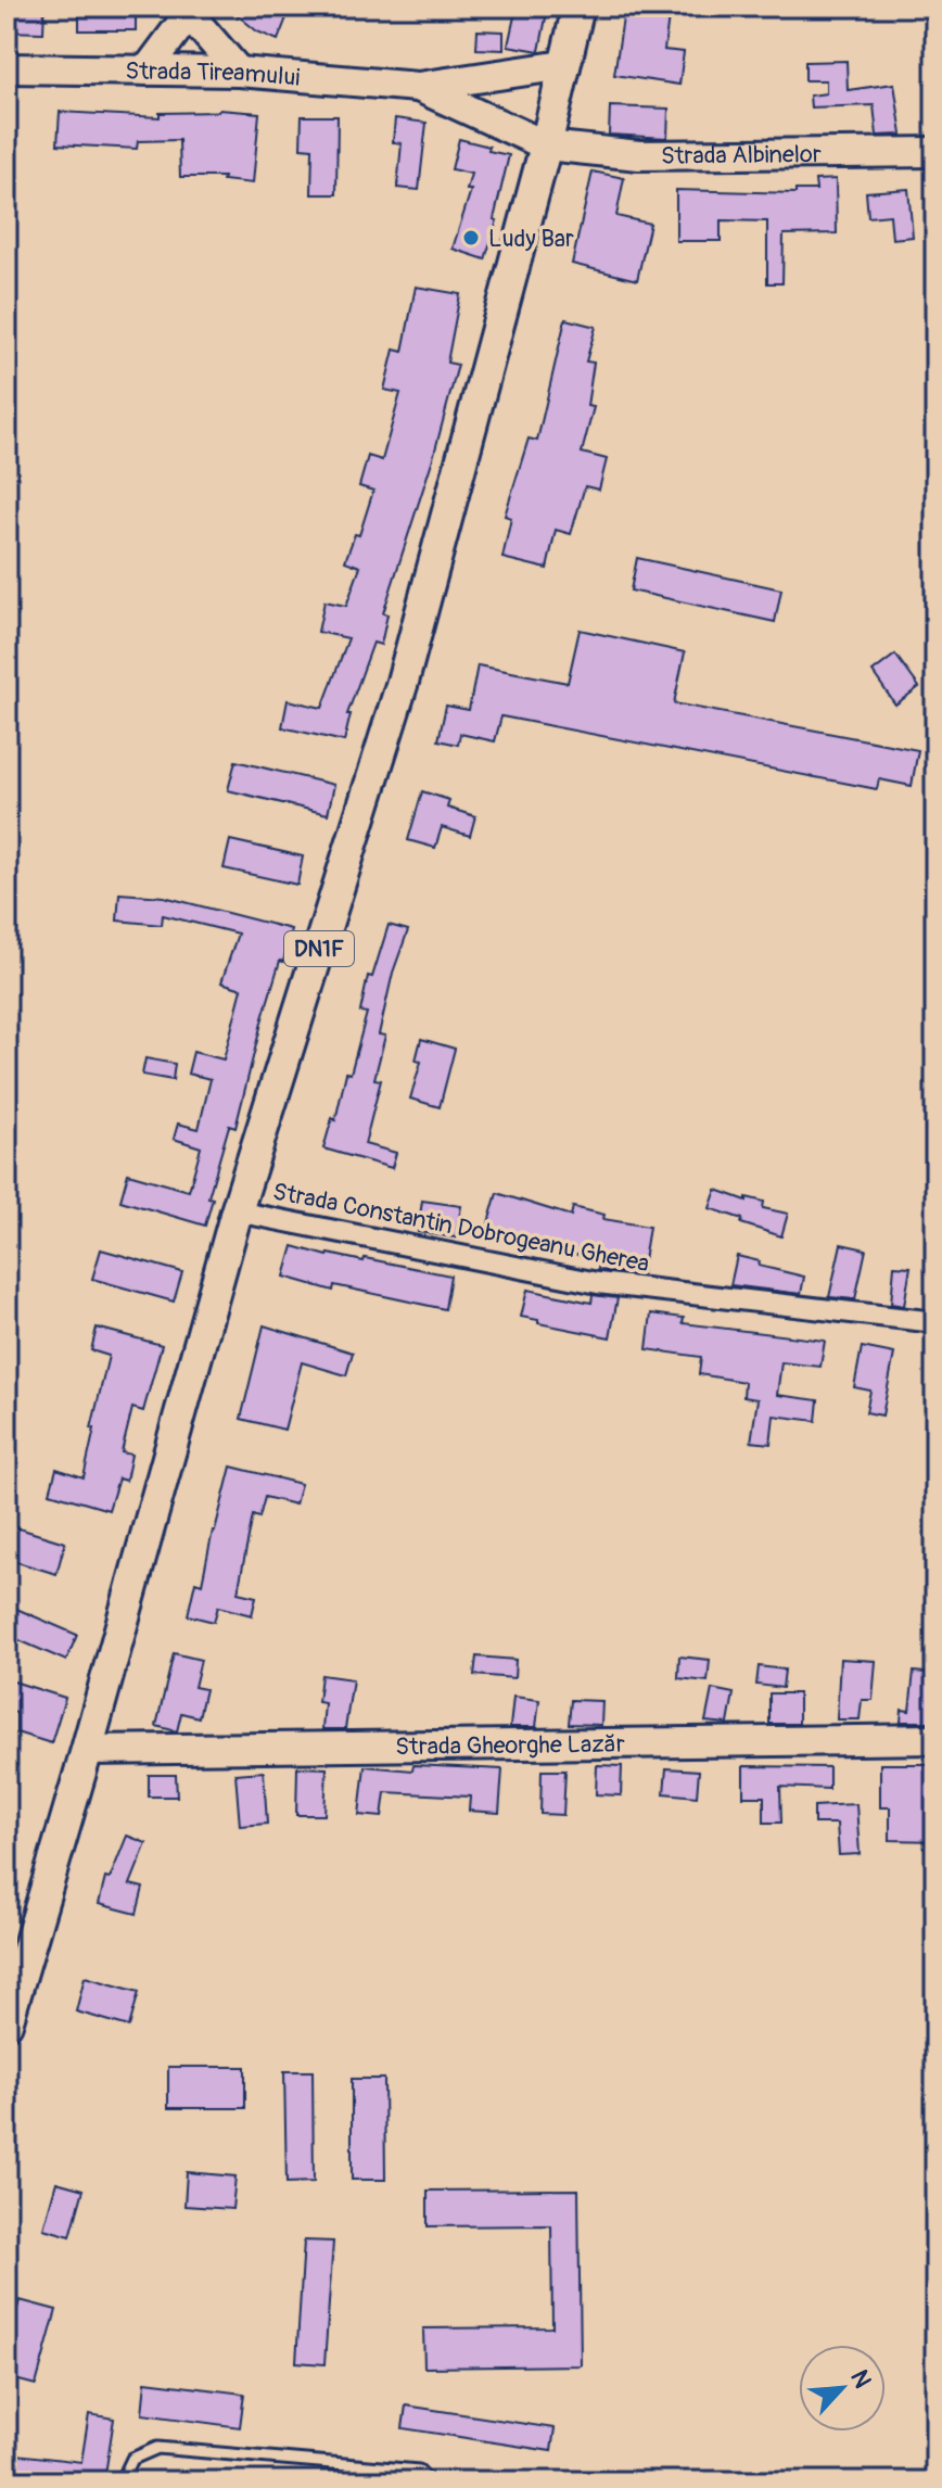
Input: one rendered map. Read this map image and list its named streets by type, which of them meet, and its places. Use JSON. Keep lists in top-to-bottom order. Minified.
{"streets":{"main road":["Strada Tireamului","Strada Albinelor","DN1F","Strada Gheorghe Lazăr"],"street":["Strada Constantin Dobrogeanu Gherea"]},"crossings":[["Strada Tireamului","Strada Albinelor"],["Strada Tireamului","DN1F"],["Strada Albinelor","DN1F"],["DN1F","Strada Constantin Dobrogeanu Gherea"],["DN1F","Strada Gheorghe Lazăr"]],"places":["Ludy Bar"],"north":"top right"}
